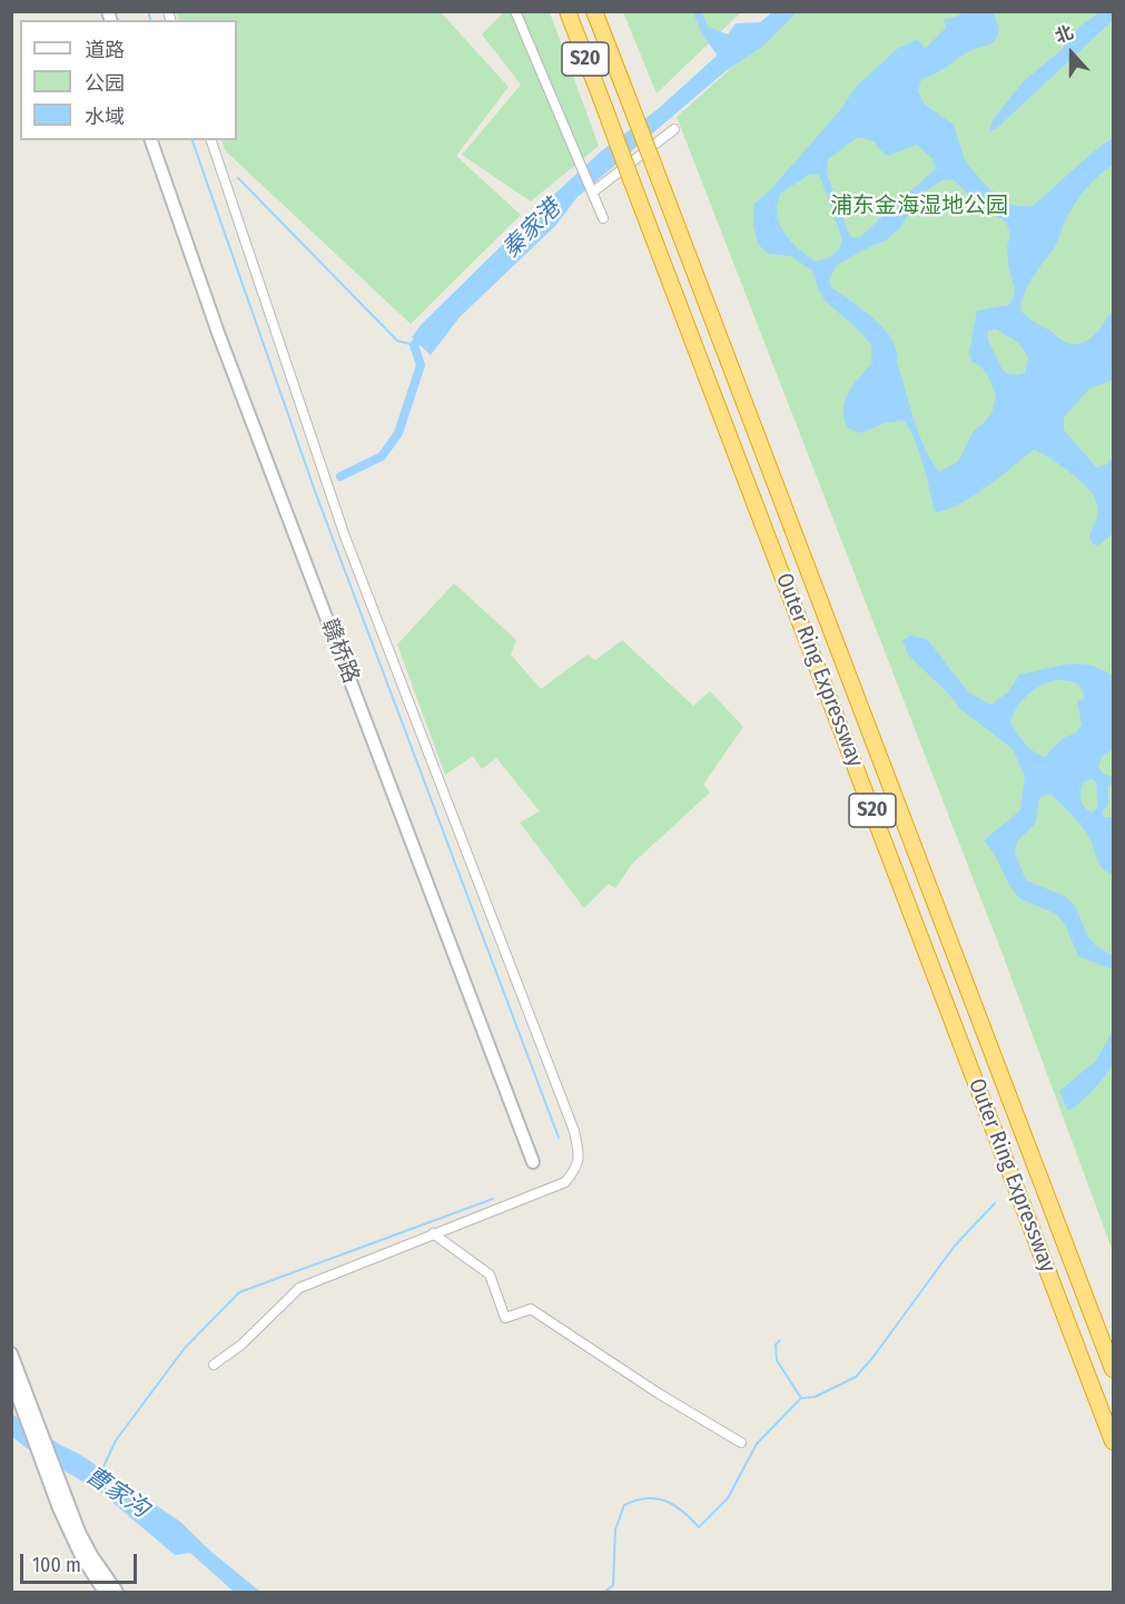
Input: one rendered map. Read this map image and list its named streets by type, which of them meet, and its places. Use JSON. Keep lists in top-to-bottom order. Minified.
{"streets":{"highway":["S20","Outer Ring Expressway"],"street":["赣桥路"]},"water":["秦家港","曹家沟"],"parks":["浦东金海湿地公园"],"legend":["道路","公园","水域"],"scale_bar":"100 m","north":"top"}
